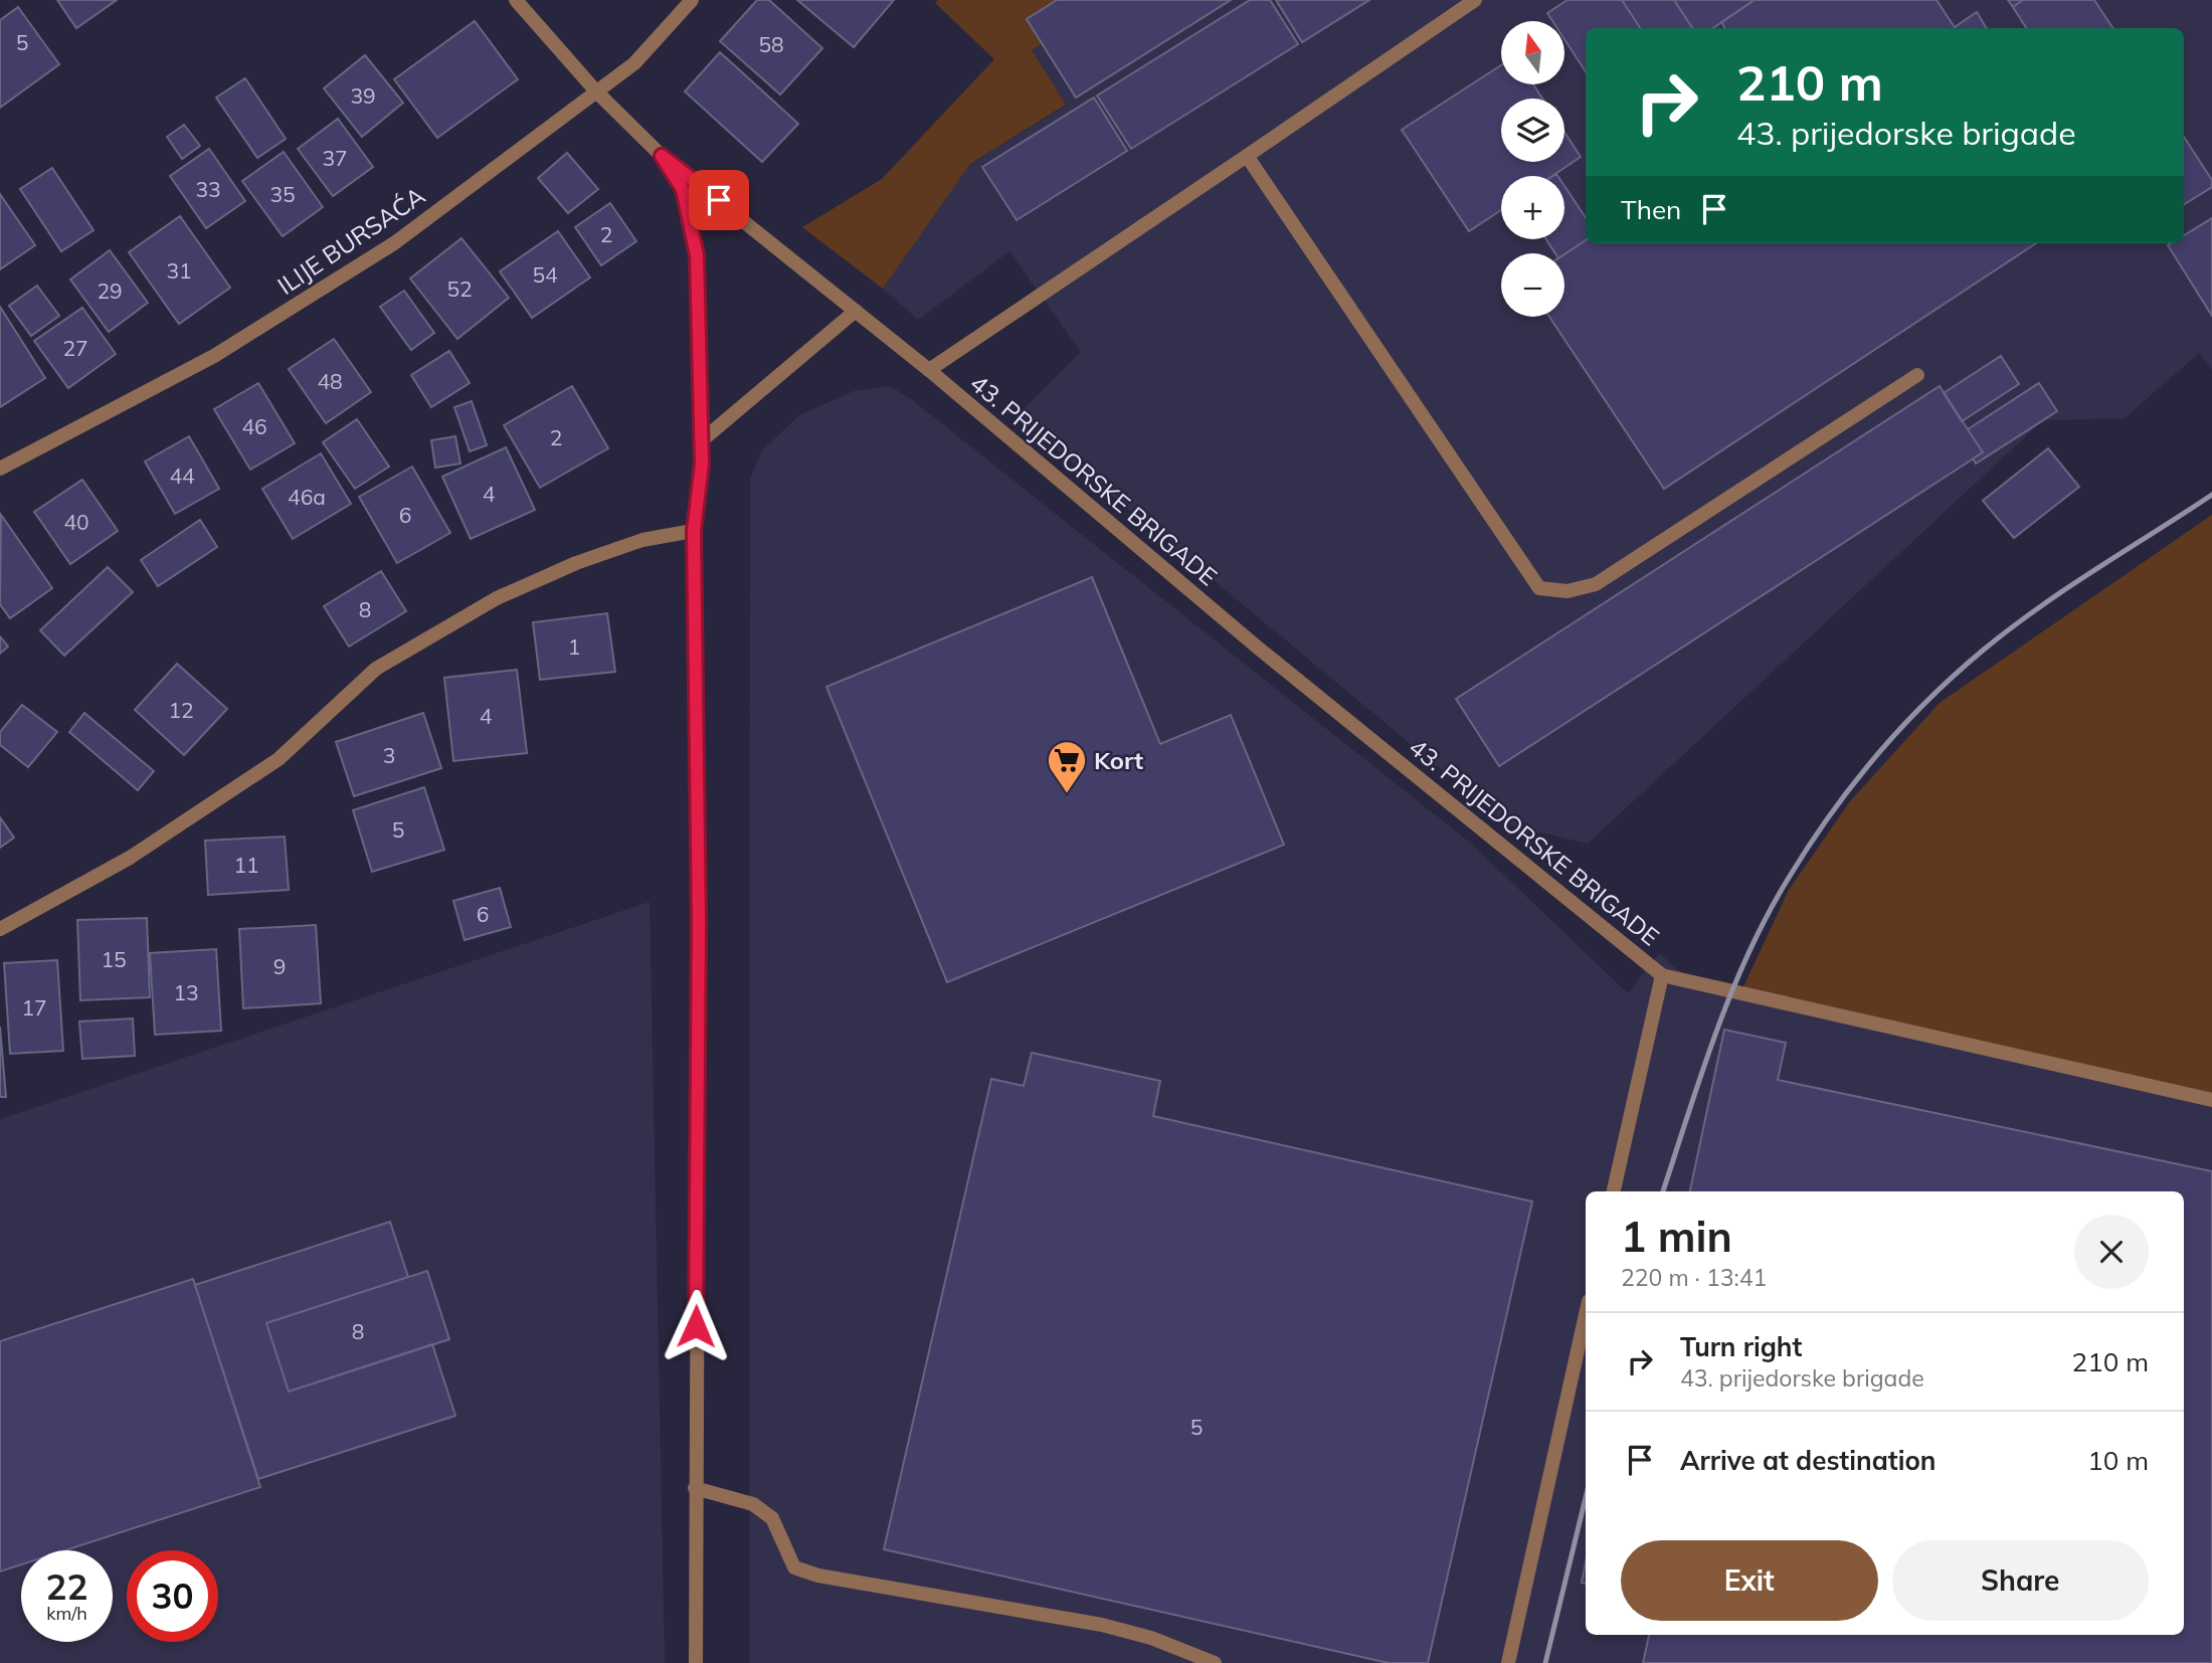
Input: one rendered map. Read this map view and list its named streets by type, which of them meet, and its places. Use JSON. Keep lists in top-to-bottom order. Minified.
{"streets":{"street":["ILIJE BURSAĆA","43. PRIJEDORSKE BRIGADE"]},"crossings":[["ILIJE BURSAĆA","43. PRIJEDORSKE BRIGADE"]],"places":{"supermarket":["Kort"]},"house_numbers":["5","58","39","37","33","35","2","31","54","52","29","27","48","46","2","44","4","46a","6","40","8","1","12","4","3","5","11","6","15","9","13","17","8","5"],"north":"top","page":{"map_buttons":["+","−"],"turn":["210 m","43. prijedorske brigade"],"then":"Then","heading":["1 min","220 m · 13:41"],"list":[{"name":"Turn right","note":"43. prijedorske brigade","value":"210 m"},{"name":"Arrive at destination","value":"10 m"}],"buttons":["Exit","Share"],"speed":"22 km/h","limit":"30"}}
